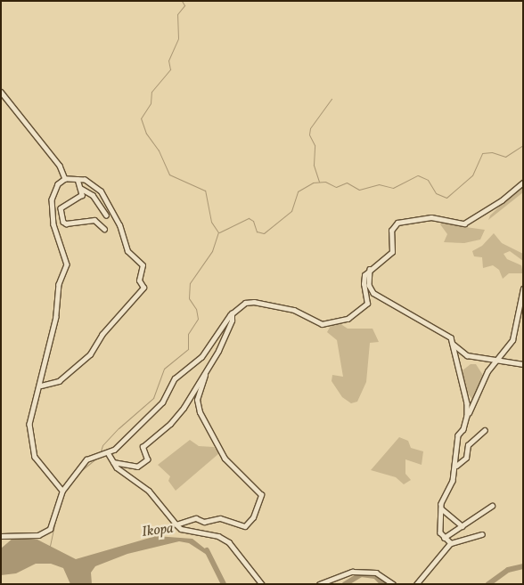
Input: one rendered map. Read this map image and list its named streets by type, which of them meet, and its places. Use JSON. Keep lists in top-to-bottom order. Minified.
{"water":["Ikopa"]}
